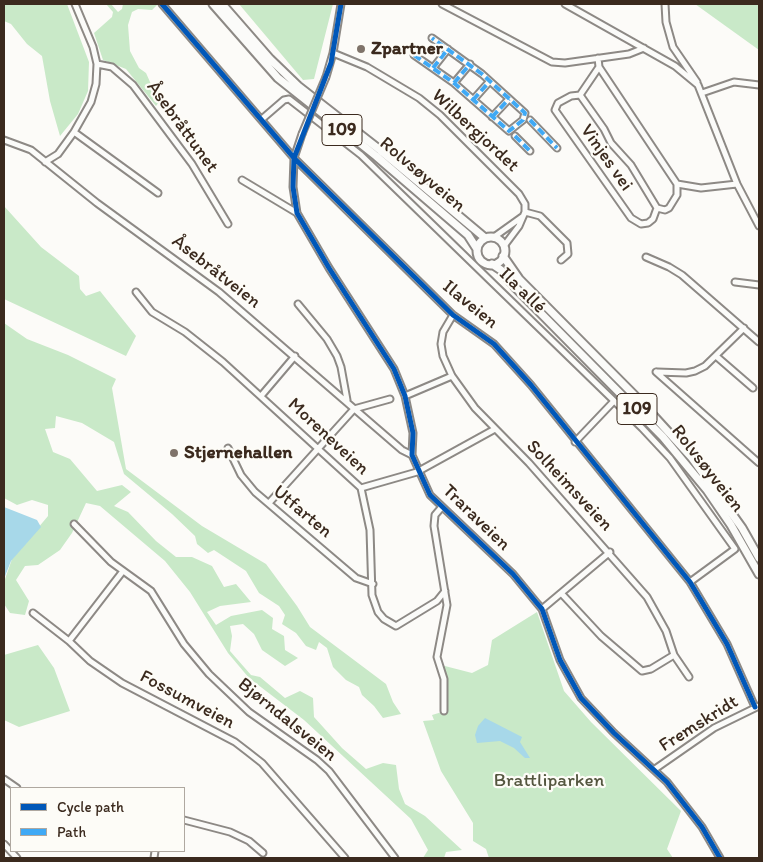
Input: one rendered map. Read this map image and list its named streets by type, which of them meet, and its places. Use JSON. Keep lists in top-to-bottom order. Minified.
{"streets":{"main road":["109","Rolvsøyveien"],"street":["Åsebråttunet","Wilbergjordet","Vinjes vei","Åsebråtveien","Ila allé","Ilaveien","Moreneveien","Solheimsveien","Utfarten","Traraveien","Fossumveien","Bjørndalsveien","Fremskridt"]},"crossings":[["109","Rolvsøyveien"],["Wilbergjordet","Traraveien"],["Åsebråtveien","Traraveien"],["Ila allé","Ilaveien"],["Ilaveien","Solheimsveien"],["Ilaveien","Traraveien"],["Ilaveien","Fremskridt"],["Moreneveien","Utfarten"],["Traraveien","Fremskridt"]],"parks":["Brattliparken"],"places":["Zpartner","Stjernehallen"],"legend":["Cycle path","Path"]}
